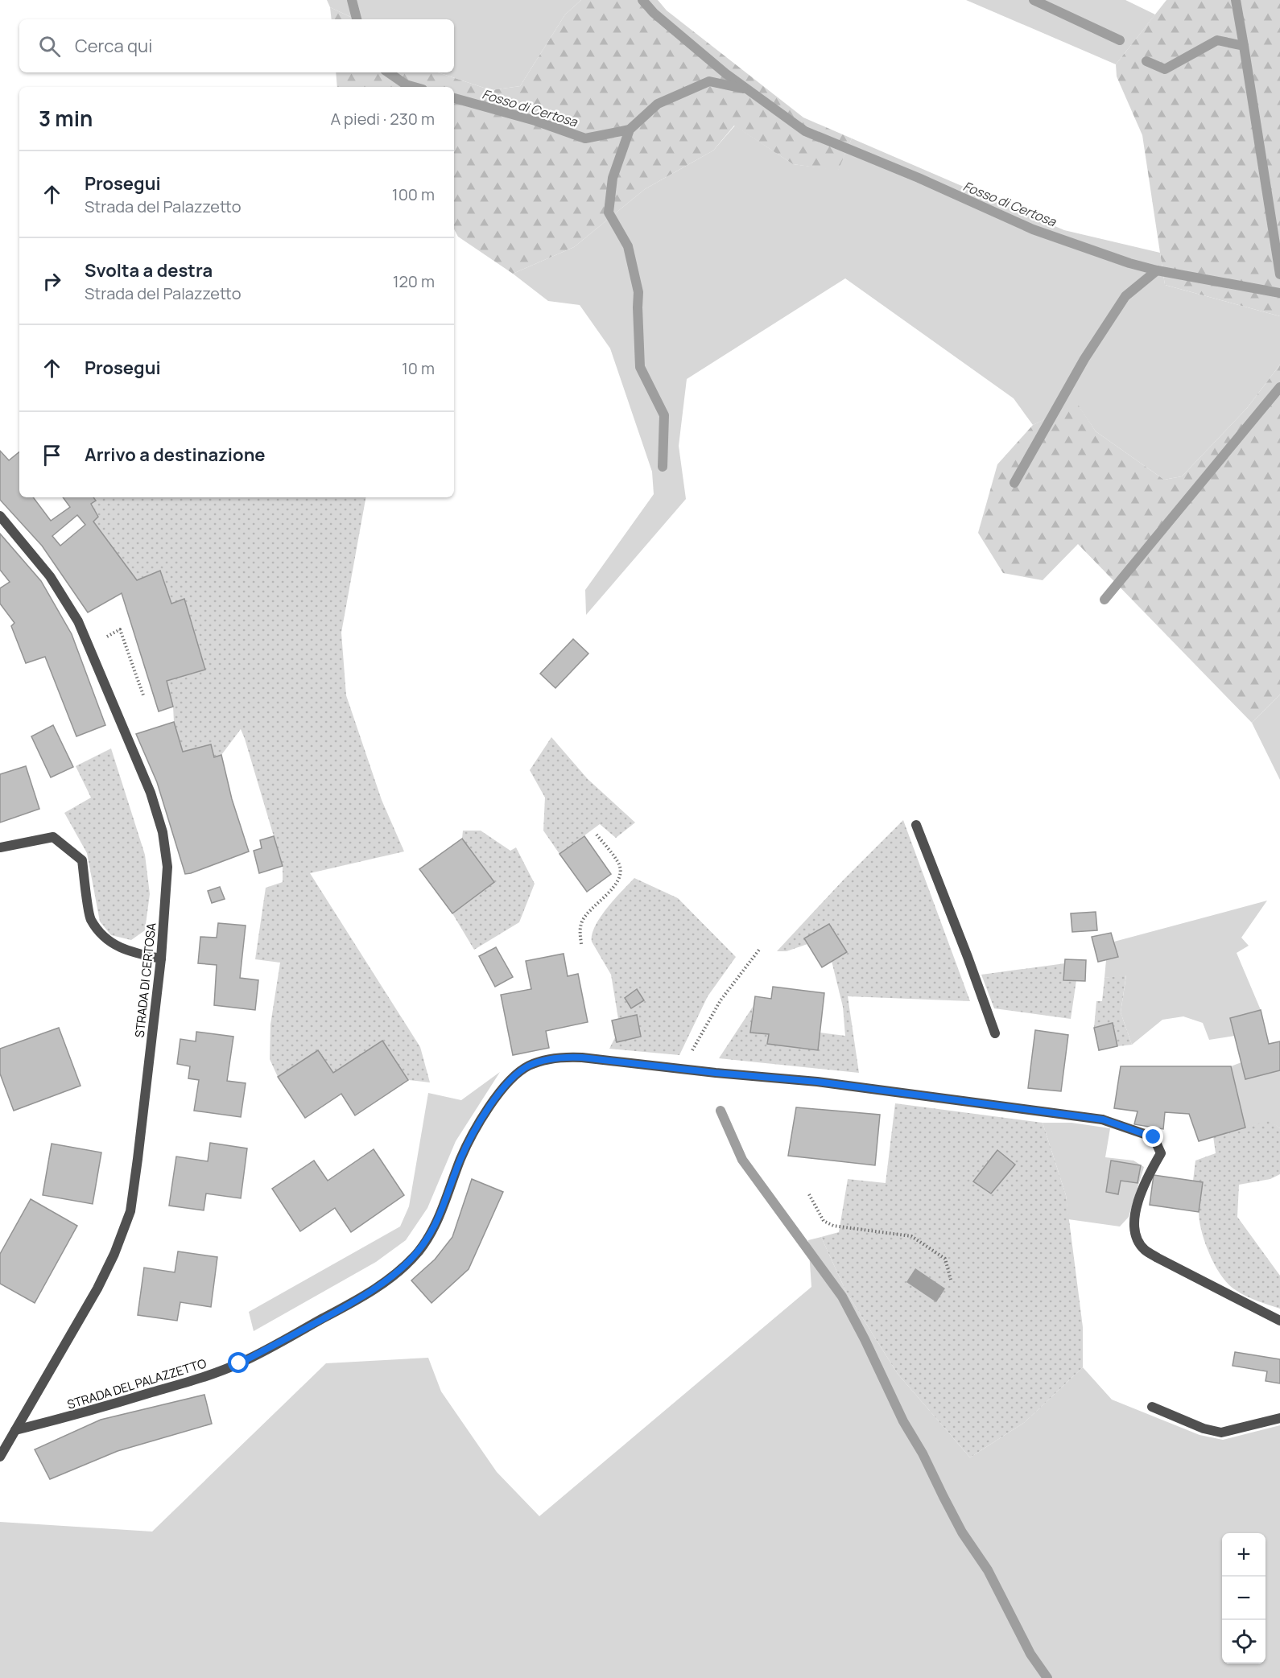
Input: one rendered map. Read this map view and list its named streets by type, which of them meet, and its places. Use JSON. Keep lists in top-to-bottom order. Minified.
{"streets":{"street":["STRADA DI CERTOSA","STRADA DEL PALAZZETTO"]},"crossings":[["STRADA DI CERTOSA","STRADA DEL PALAZZETTO"]],"water":["Fosso di Certosa"],"page":{"search":"Cerca qui","heading":["3 min","A piedi · 230 m"],"list":[["Prosegui","Strada del Palazzetto","100 m"],["Svolta a destra","Strada del Palazzetto","120 m"],["Prosegui","10 m"],"Arrivo a destinazione"],"map_buttons":["+","−"]}}
